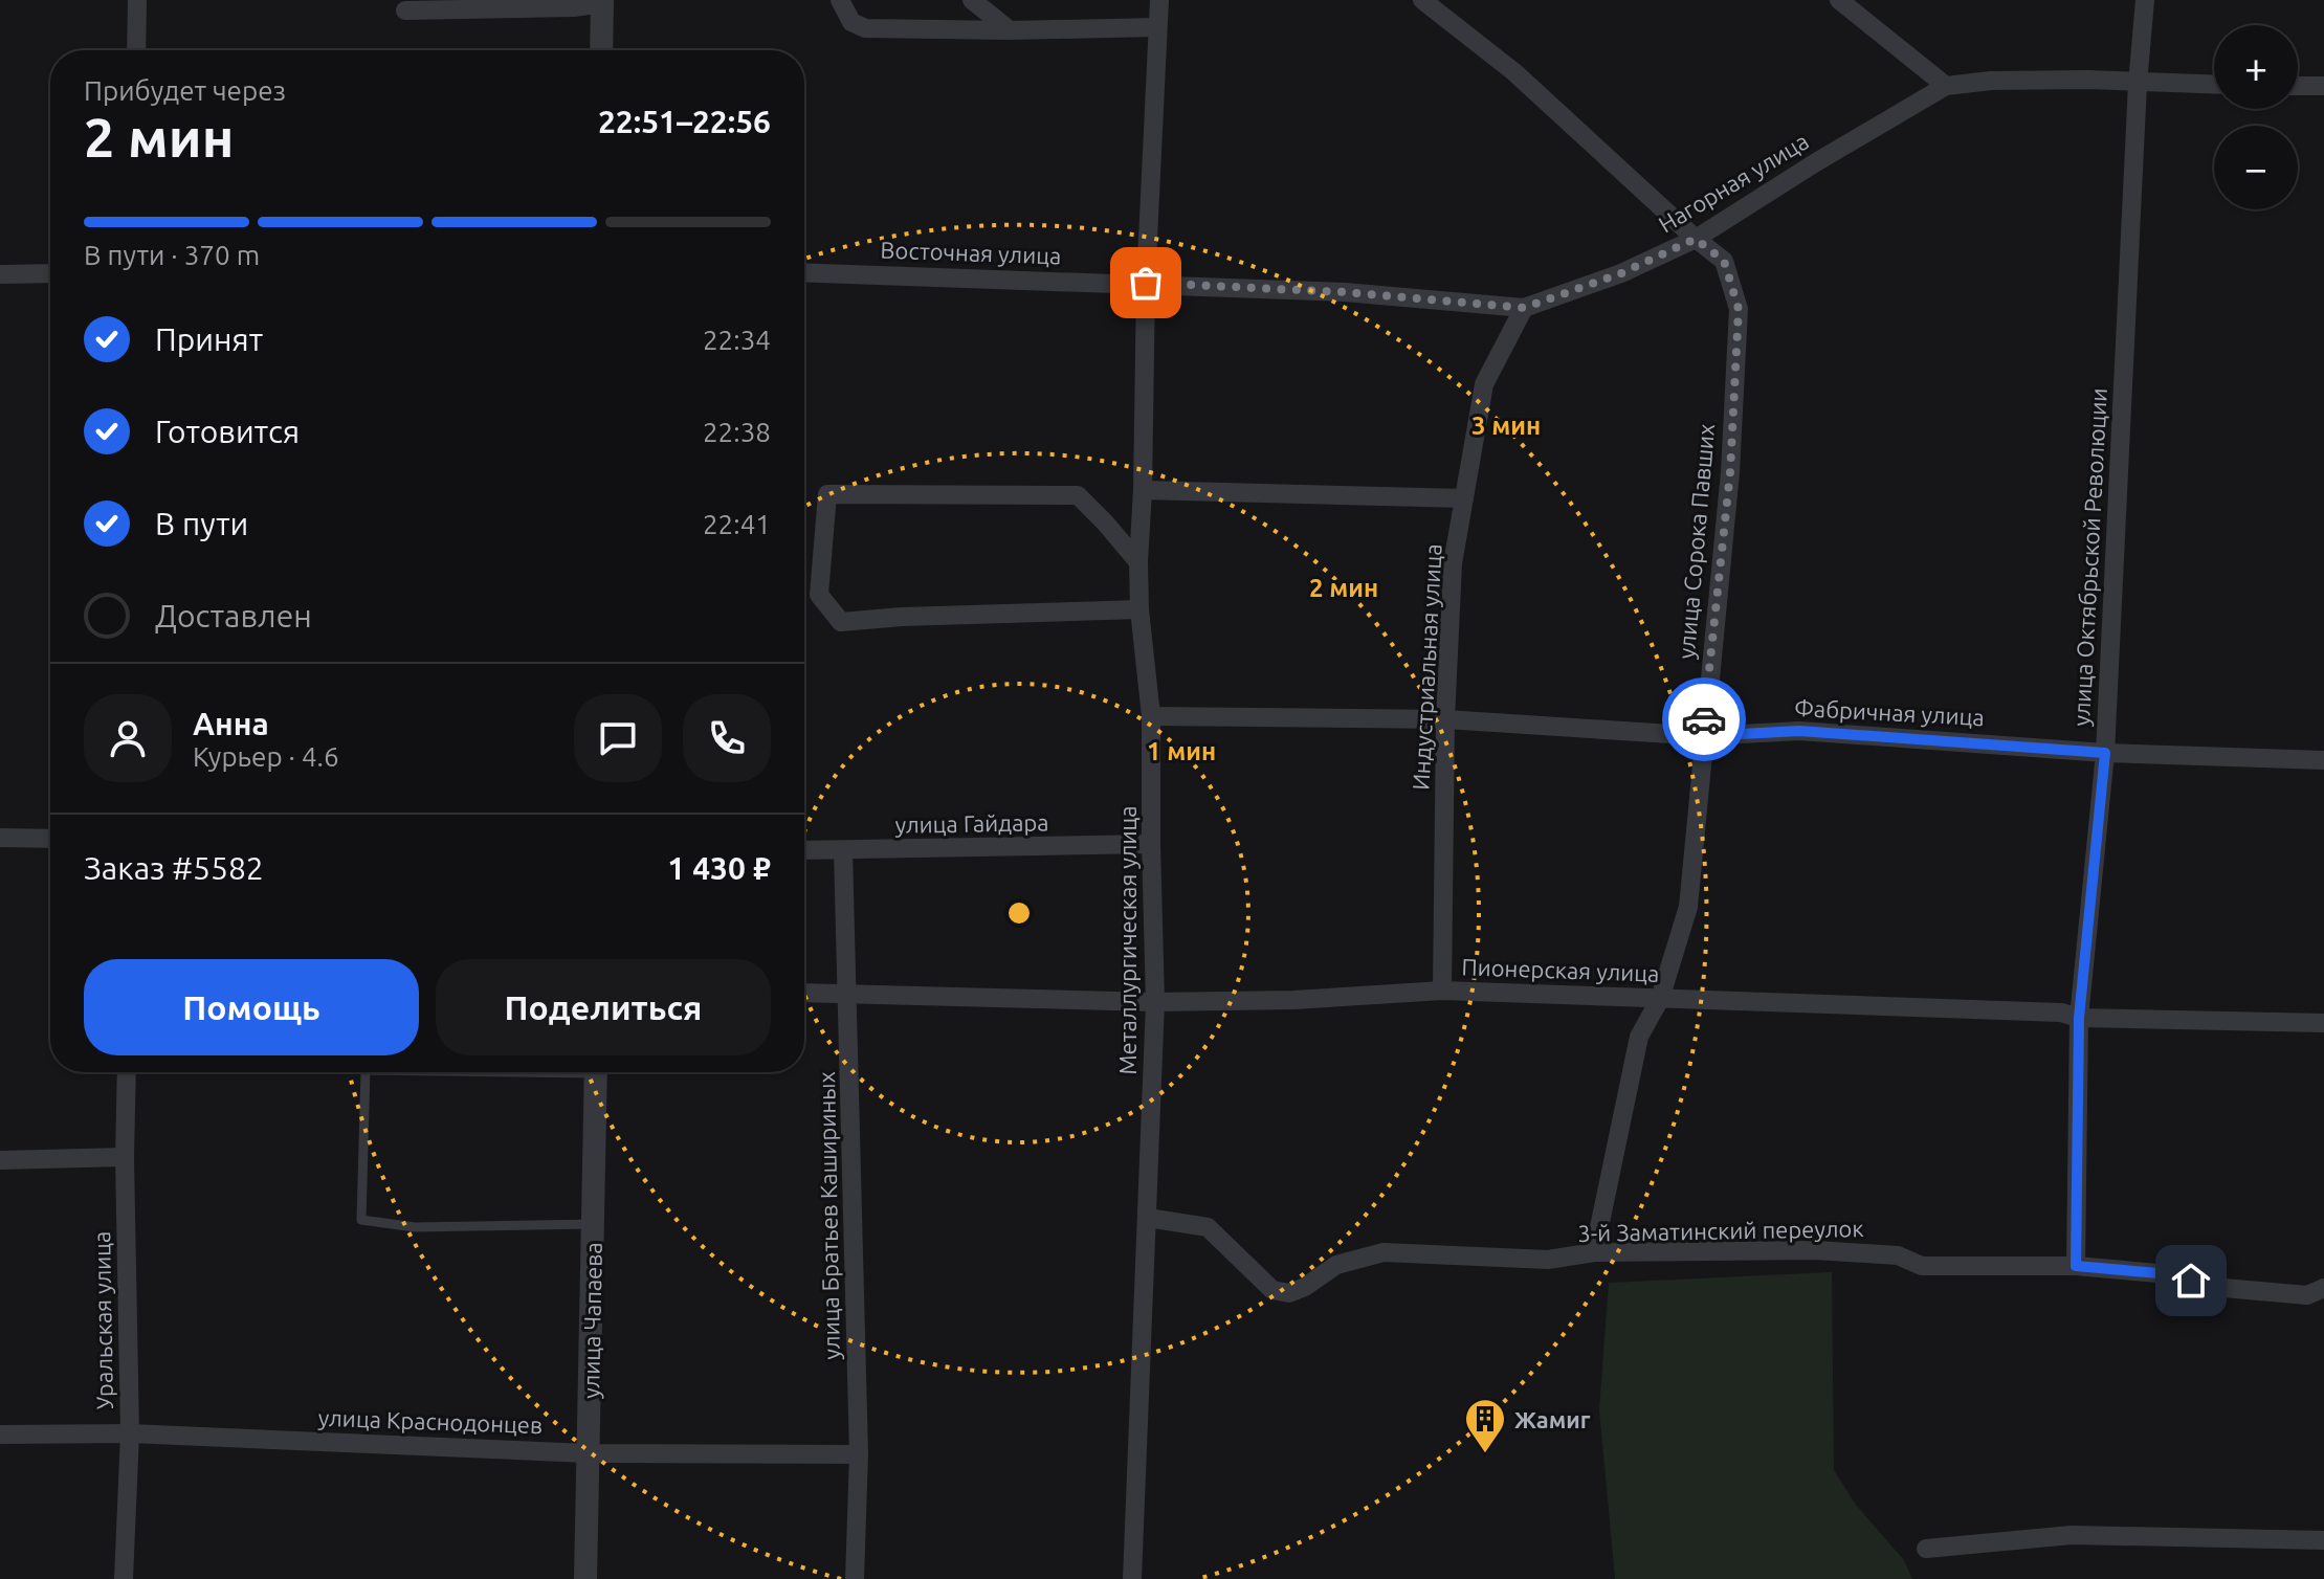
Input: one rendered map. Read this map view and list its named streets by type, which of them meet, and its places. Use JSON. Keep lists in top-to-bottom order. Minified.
{"streets":{"street":["Нагорная улица","Восточная улица","улица Сорока Павших","улица Октябрьской Революции","Индустриальная улица","Фабричная улица","улица Гайдара","Металлургическая улица","Пионерская улица","улица Братьев Кашириных","3-й Заматинский переулок","Уральская улица","улица Чапаева","улица Краснодонцев"]},"crossings":[["Нагорная улица","Восточная улица"],["Нагорная улица","улица Сорока Павших"],["Нагорная улица","улица Октябрьской Революции"],["Нагорная улица","Индустриальная улица"],["Нагорная улица","Металлургическая улица"],["Восточная улица","Металлургическая улица"],["улица Сорока Павших","Фабричная улица"],["улица Сорока Павших","Пионерская улица"],["улица Сорока Павших","3-й Заматинский переулок"],["улица Октябрьской Революции","Фабричная улица"],["улица Октябрьской Революции","Пионерская улица"],["улица Октябрьской Революции","3-й Заматинский переулок"],["Индустриальная улица","Фабричная улица"],["Индустриальная улица","Пионерская улица"],["Фабричная улица","Металлургическая улица"],["улица Гайдара","Металлургическая улица"],["улица Гайдара","улица Братьев Кашириных"],["Металлургическая улица","Пионерская улица"],["Металлургическая улица","3-й Заматинский переулок"],["Пионерская улица","улица Братьев Кашириных"],["улица Братьев Кашириных","улица Краснодонцев"],["Уральская улица","улица Краснодонцев"],["улица Чапаева","улица Краснодонцев"]],"places":{"building":["Жамиг"]},"page":{"map_buttons":["+","−"],"heading":["2 мин","Прибудет через","22:51–22:56"],"panel":["Анна","Курьер · 4.6","Заказ #5582","1 430 ₽"],"bar":"В пути · 370 m","list":[["Принят","22:34"],["Готовится","22:38"],["В пути","22:41"],"Доставлен"],"buttons":["Помощь","Поделиться"]},"rings":["3 мин","2 мин","1 мин"]}
